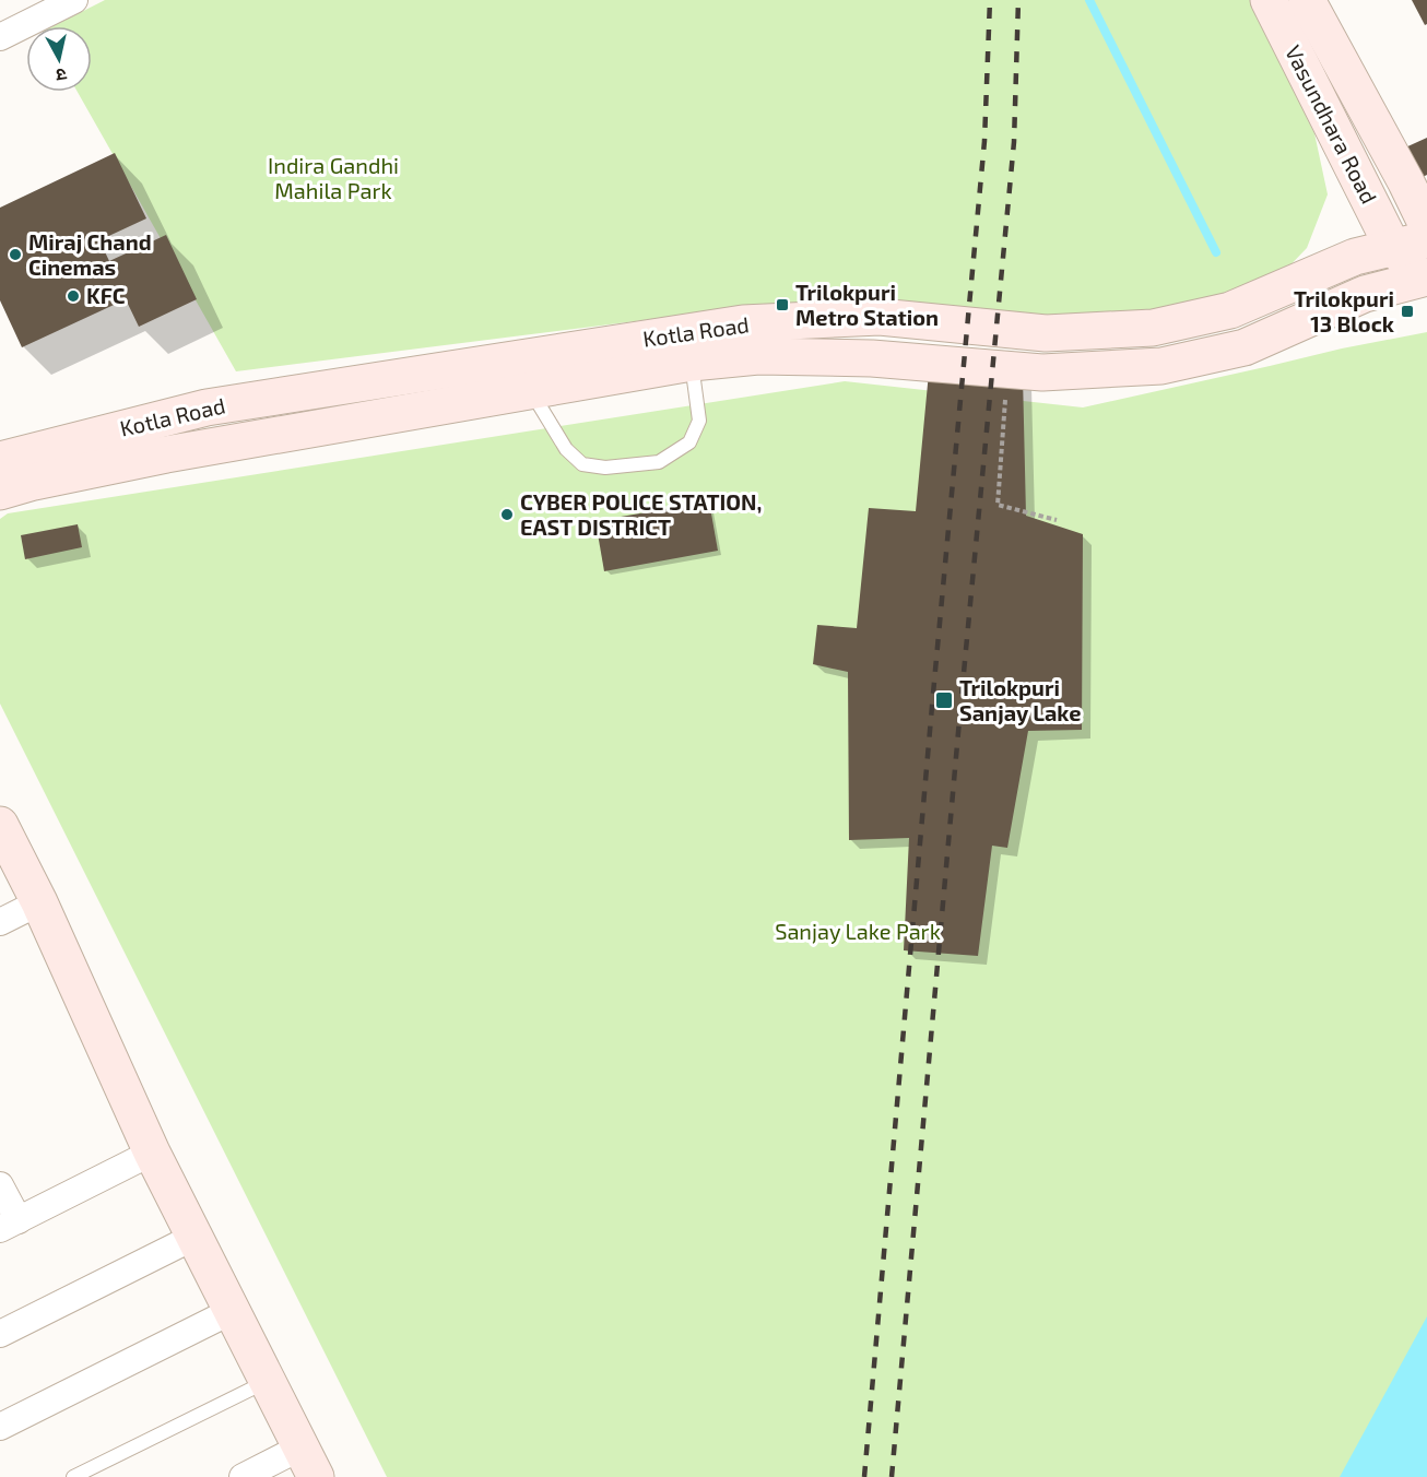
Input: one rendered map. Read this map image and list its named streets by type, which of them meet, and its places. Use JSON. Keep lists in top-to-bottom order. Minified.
{"streets":{"main road":["Vasundhara Road","Kotla Road"]},"crossings":[["Vasundhara Road","Kotla Road"]],"parks":["Indira Gandhi Mahila Park","Sanjay Lake Park"],"places":{"other":["Miraj Chand Cinemas","KFC","CYBER POLICE STATION, EAST DISTRICT"],"transit":["Trilokpuri Metro Station","Trilokpuri 13 Block","Trilokpuri Sanjay Lake"]},"north":"bottom"}
